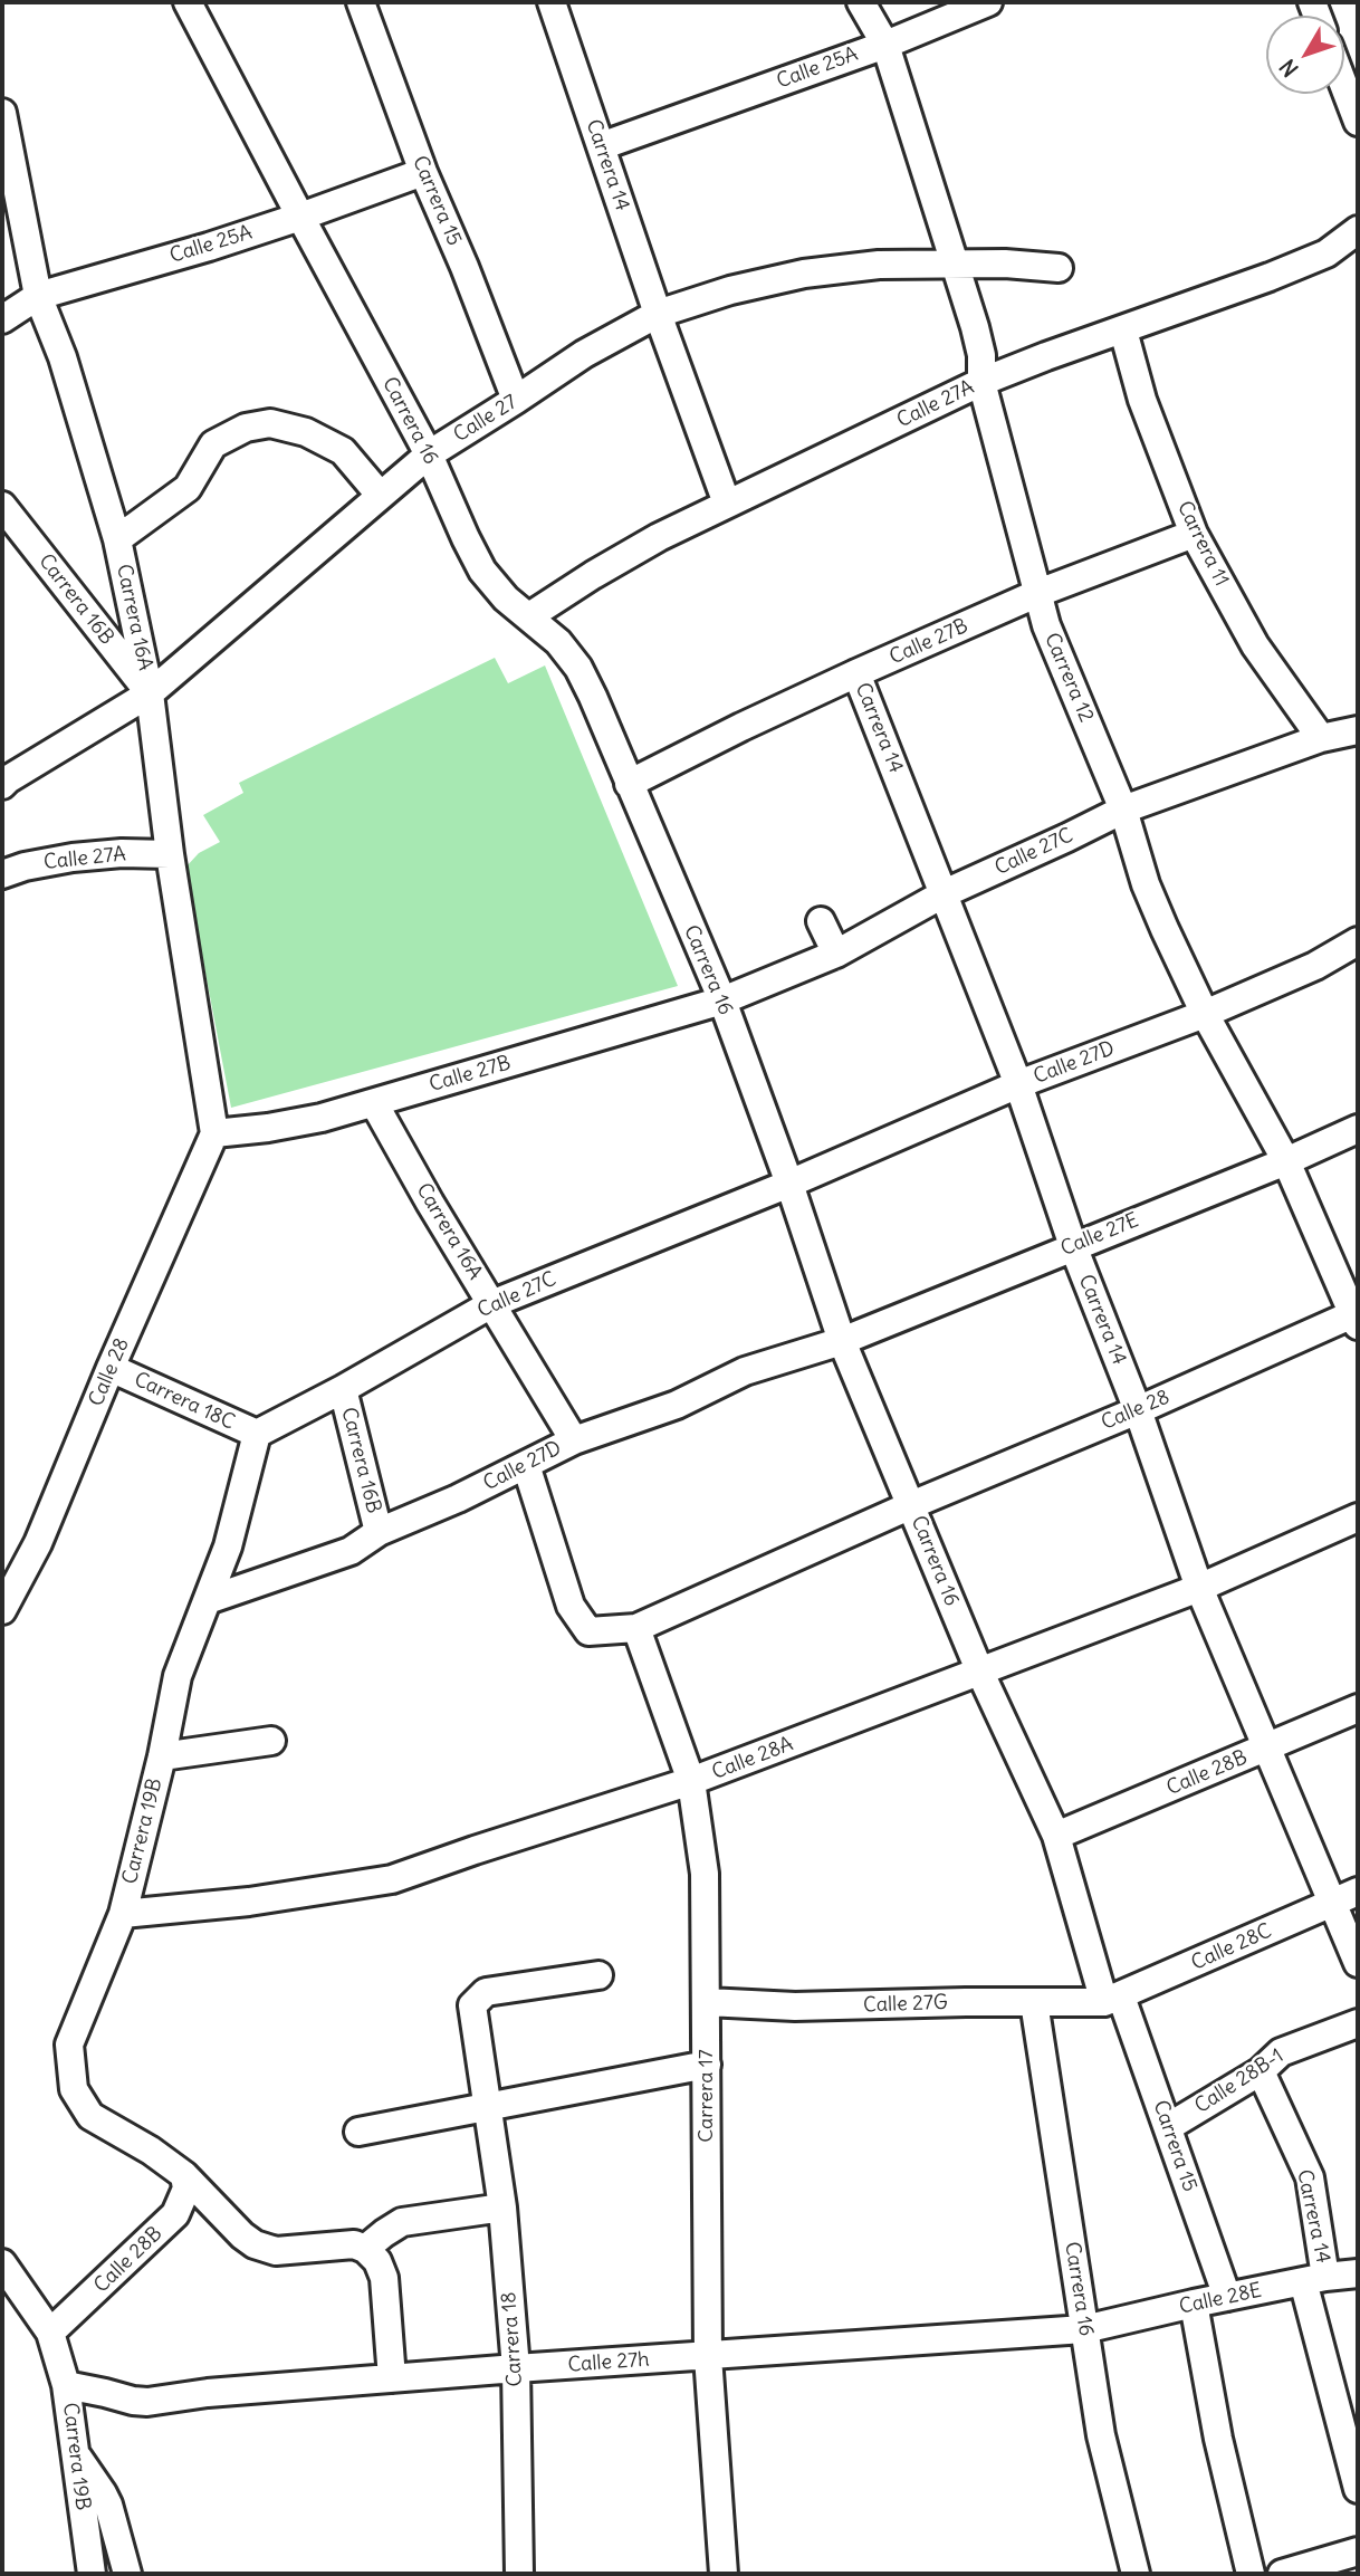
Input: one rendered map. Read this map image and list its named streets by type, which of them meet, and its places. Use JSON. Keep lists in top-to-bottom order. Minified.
{"streets":{"street":["Calle 25A","Carrera 14","Carrera 15","Calle 27A","Calle 27","Carrera 16","Carrera 11","Carrera 16B","Carrera 16A","Calle 27B","Carrera 12","Calle 27C","Calle 27D","Calle 27E","Calle 28","Carrera 18C","Calle 28A","Calle 28B","Carrera 19B","Calle 28C","Calle 27G","Calle 28B-1","Carrera 17","Calle 28E","Carrera 18","Calle 27h"]},"crossings":[["Calle 25A","Carrera 14"],["Calle 25A","Carrera 15"],["Calle 25A","Carrera 16"],["Calle 25A","Carrera 16A"],["Calle 25A","Carrera 12"],["Carrera 14","Calle 27A"],["Carrera 14","Calle 27"],["Carrera 14","Calle 27B"],["Carrera 14","Calle 27C"],["Carrera 14","Calle 27D"],["Carrera 14","Calle 27E"],["Carrera 14","Calle 28"],["Carrera 14","Calle 28A"],["Carrera 14","Calle 28B"],["Carrera 14","Calle 28C"],["Carrera 14","Calle 28B-1"],["Carrera 14","Calle 28E"],["Carrera 15","Calle 27"],["Carrera 15","Carrera 16"],["Carrera 15","Calle 28C"],["Carrera 15","Calle 27G"],["Carrera 15","Calle 28B-1"],["Carrera 15","Calle 28E"],["Calle 27A","Carrera 16"],["Calle 27A","Carrera 11"],["Calle 27A","Carrera 16A"],["Calle 27A","Carrera 12"],["Calle 27","Carrera 16"],["Calle 27","Carrera 16B"],["Calle 27","Carrera 16A"],["Calle 27","Carrera 12"],["Carrera 16","Calle 27B"],["Carrera 16","Calle 27C"],["Carrera 16","Calle 27D"],["Carrera 16","Calle 27E"],["Carrera 16","Calle 28"],["Carrera 16","Calle 28A"],["Carrera 16","Calle 28B"],["Carrera 16","Calle 28C"],["Carrera 16","Calle 27G"],["Carrera 16","Calle 28E"],["Carrera 16","Calle 27h"],["Carrera 11","Calle 27B"],["Carrera 11","Calle 27C"],["Carrera 16B","Carrera 16A"],["Carrera 16B","Calle 27C"],["Carrera 16B","Calle 27D"],["Carrera 16A","Calle 27B"],["Carrera 16A","Calle 27C"],["Carrera 16A","Calle 27D"],["Carrera 16A","Calle 28"],["Calle 27B","Carrera 12"],["Calle 27B","Calle 27C"],["Calle 27B","Calle 28"],["Carrera 12","Calle 27C"],["Carrera 12","Calle 27D"],["Carrera 12","Calle 27E"],["Carrera 12","Calle 28"],["Calle 27C","Calle 27D"],["Calle 27C","Carrera 18C"],["Calle 27C","Carrera 19B"],["Calle 27D","Calle 27E"],["Calle 27D","Carrera 19B"],["Calle 28","Carrera 18C"],["Carrera 18C","Carrera 19B"],["Calle 28A","Carrera 19B"],["Calle 28A","Carrera 17"],["Calle 28B","Carrera 19B"],["Carrera 19B","Calle 27h"],["Calle 28C","Calle 27G"],["Calle 27G","Carrera 17"],["Carrera 17","Calle 27h"],["Calle 28E","Calle 27h"],["Carrera 18","Calle 27h"]],"north":"bottom left"}
